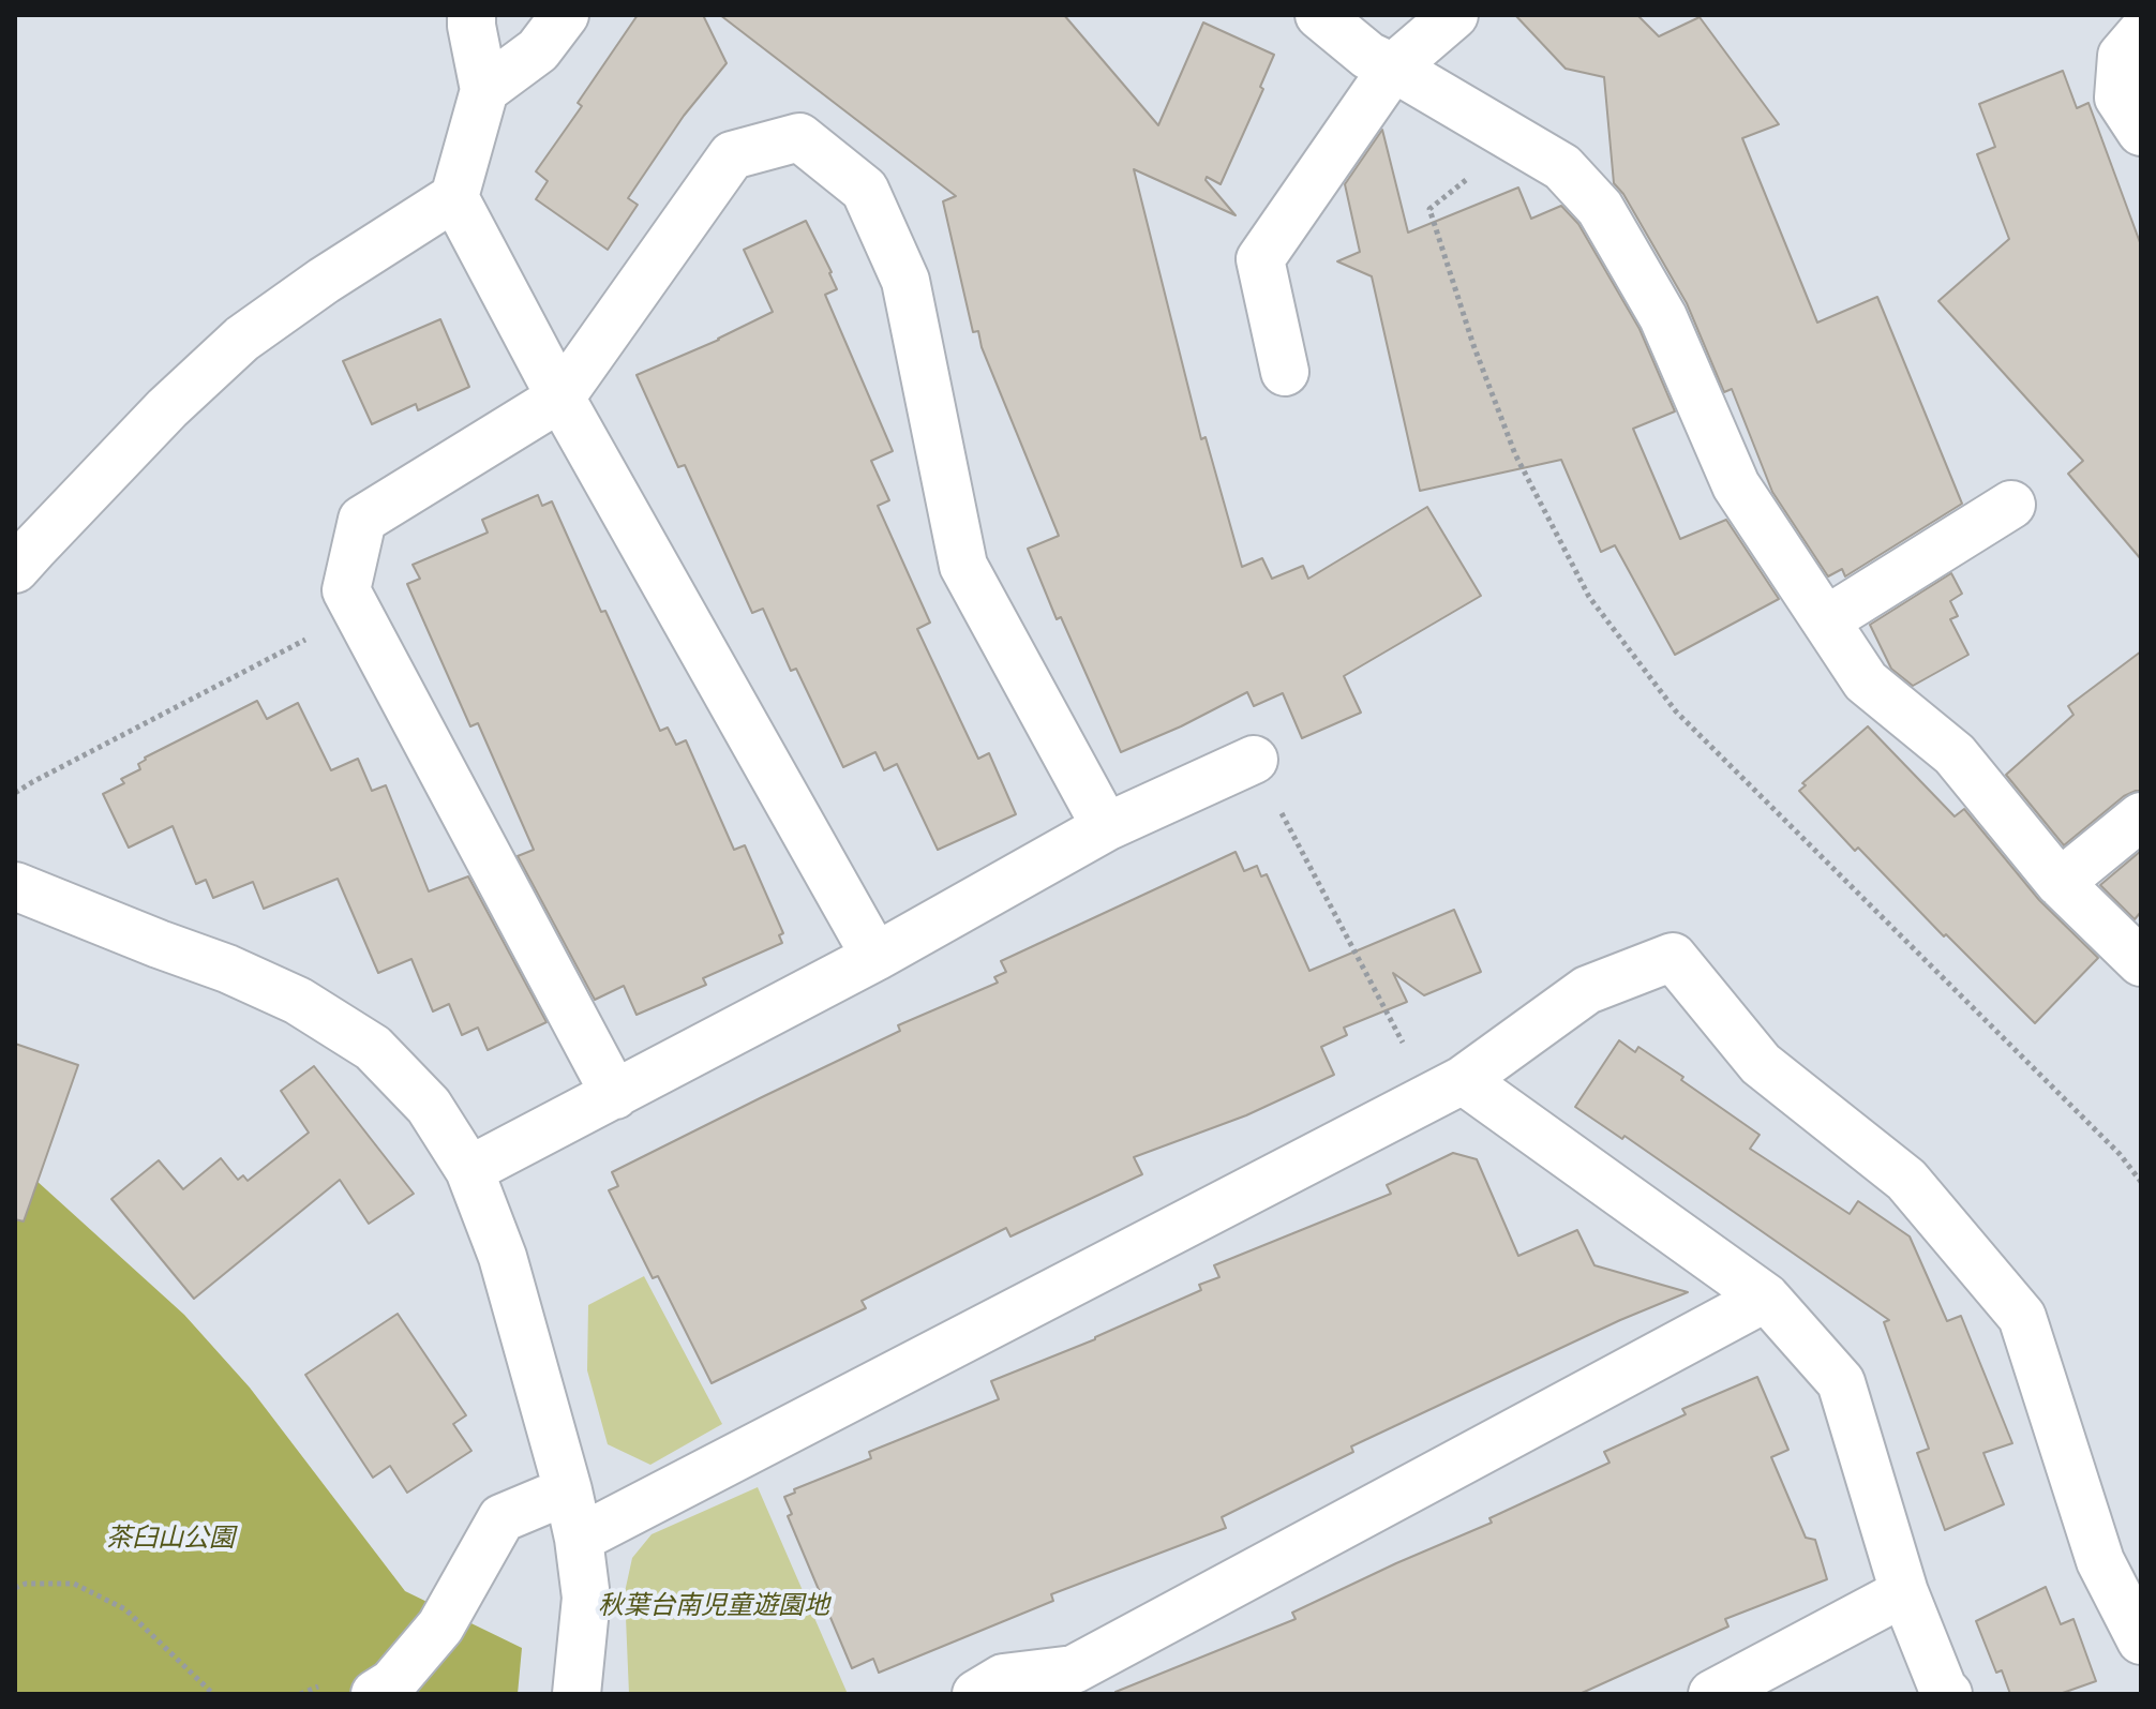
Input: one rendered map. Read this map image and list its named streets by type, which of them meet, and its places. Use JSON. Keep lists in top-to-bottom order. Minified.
{"parks":["茶臼山公園","秋葉台南児童遊園地"]}
